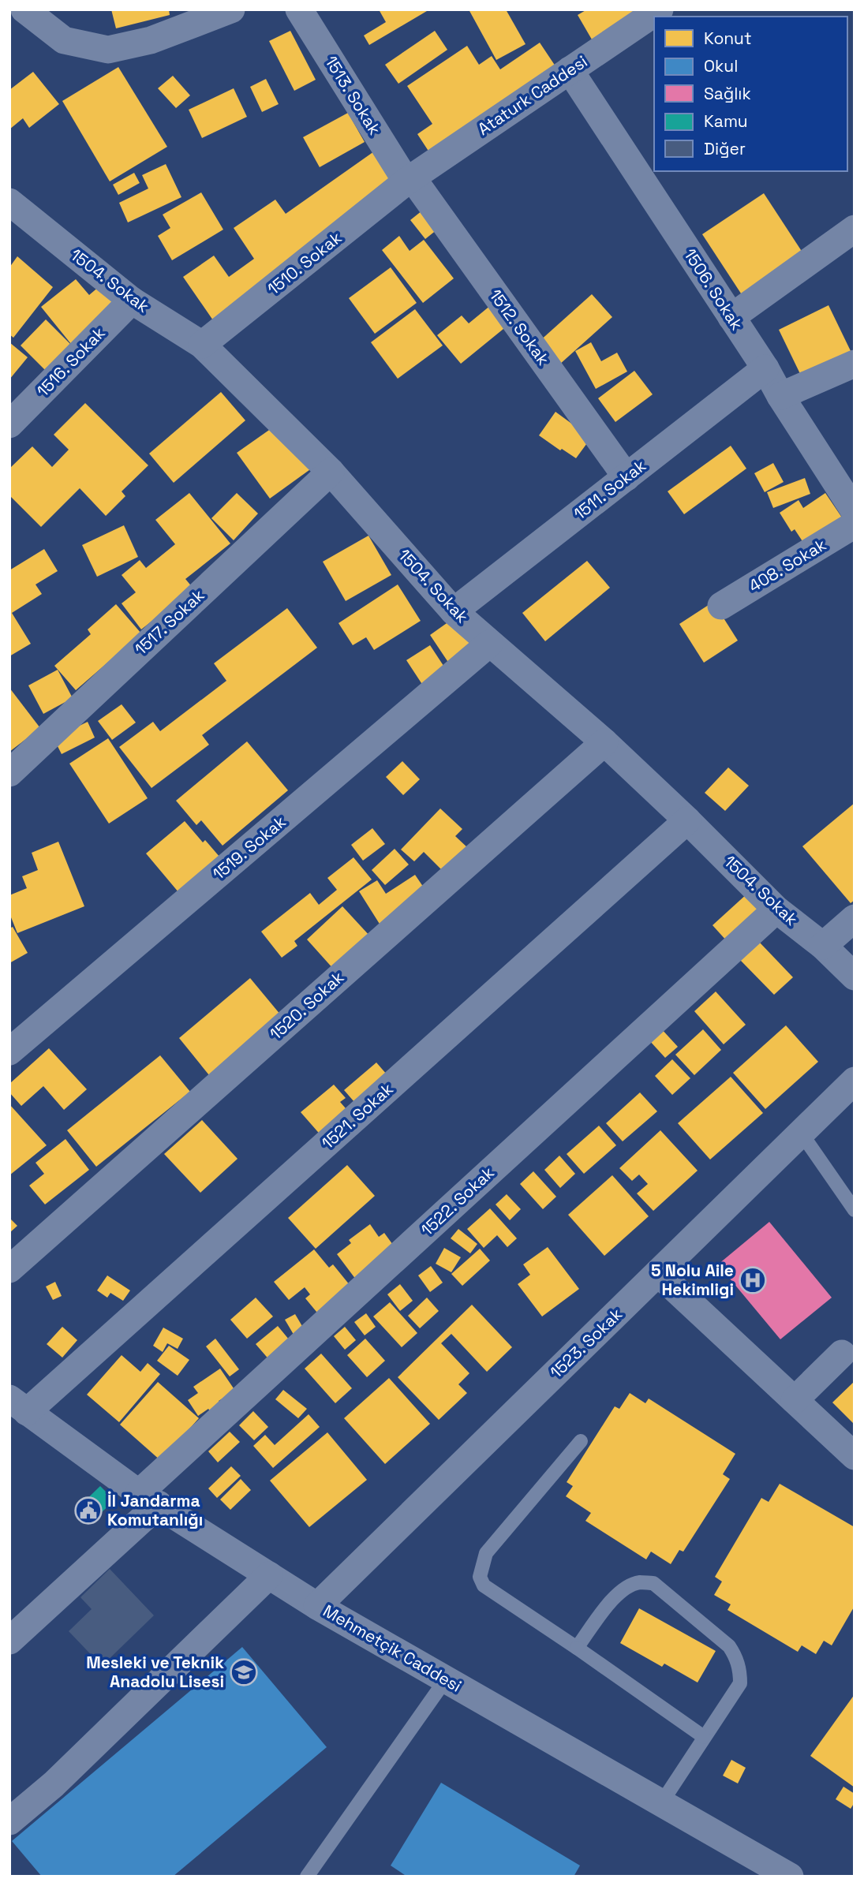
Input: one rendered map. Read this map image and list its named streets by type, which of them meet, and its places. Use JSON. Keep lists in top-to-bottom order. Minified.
{"streets":{"street":["1513. Sokak","Ataturk Caddesi","1510. Sokak","1504. Sokak","1506. Sokak","1512. Sokak","1516. Sokak","1511. Sokak","408. Sokak","1517. Sokak","1519. Sokak","1520. Sokak","1521. Sokak","1522. Sokak","1523. Sokak","Mehmetçik Caddesi"]},"crossings":[["1513. Sokak","Ataturk Caddesi"],["1513. Sokak","1510. Sokak"],["1513. Sokak","1512. Sokak"],["Ataturk Caddesi","1510. Sokak"],["Ataturk Caddesi","1506. Sokak"],["Ataturk Caddesi","1512. Sokak"],["1510. Sokak","1504. Sokak"],["1510. Sokak","1512. Sokak"],["1504. Sokak","1516. Sokak"],["1504. Sokak","1511. Sokak"],["1504. Sokak","1517. Sokak"],["1504. Sokak","1519. Sokak"],["1504. Sokak","1520. Sokak"],["1504. Sokak","1521. Sokak"],["1504. Sokak","1522. Sokak"],["1506. Sokak","1511. Sokak"],["1512. Sokak","1511. Sokak"],["1521. Sokak","Mehmetçik Caddesi"],["1522. Sokak","Mehmetçik Caddesi"],["1523. Sokak","Mehmetçik Caddesi"]],"places":{"hospital":["5 Nolu Aile Hekimligi"],"public building":["İl Jandarma Komutanlığı"],"school or university":["Mesleki ve Teknik Anadolu Lisesi"]},"legend":["Konut","Okul","Sağlık","Kamu","Diğer"]}
